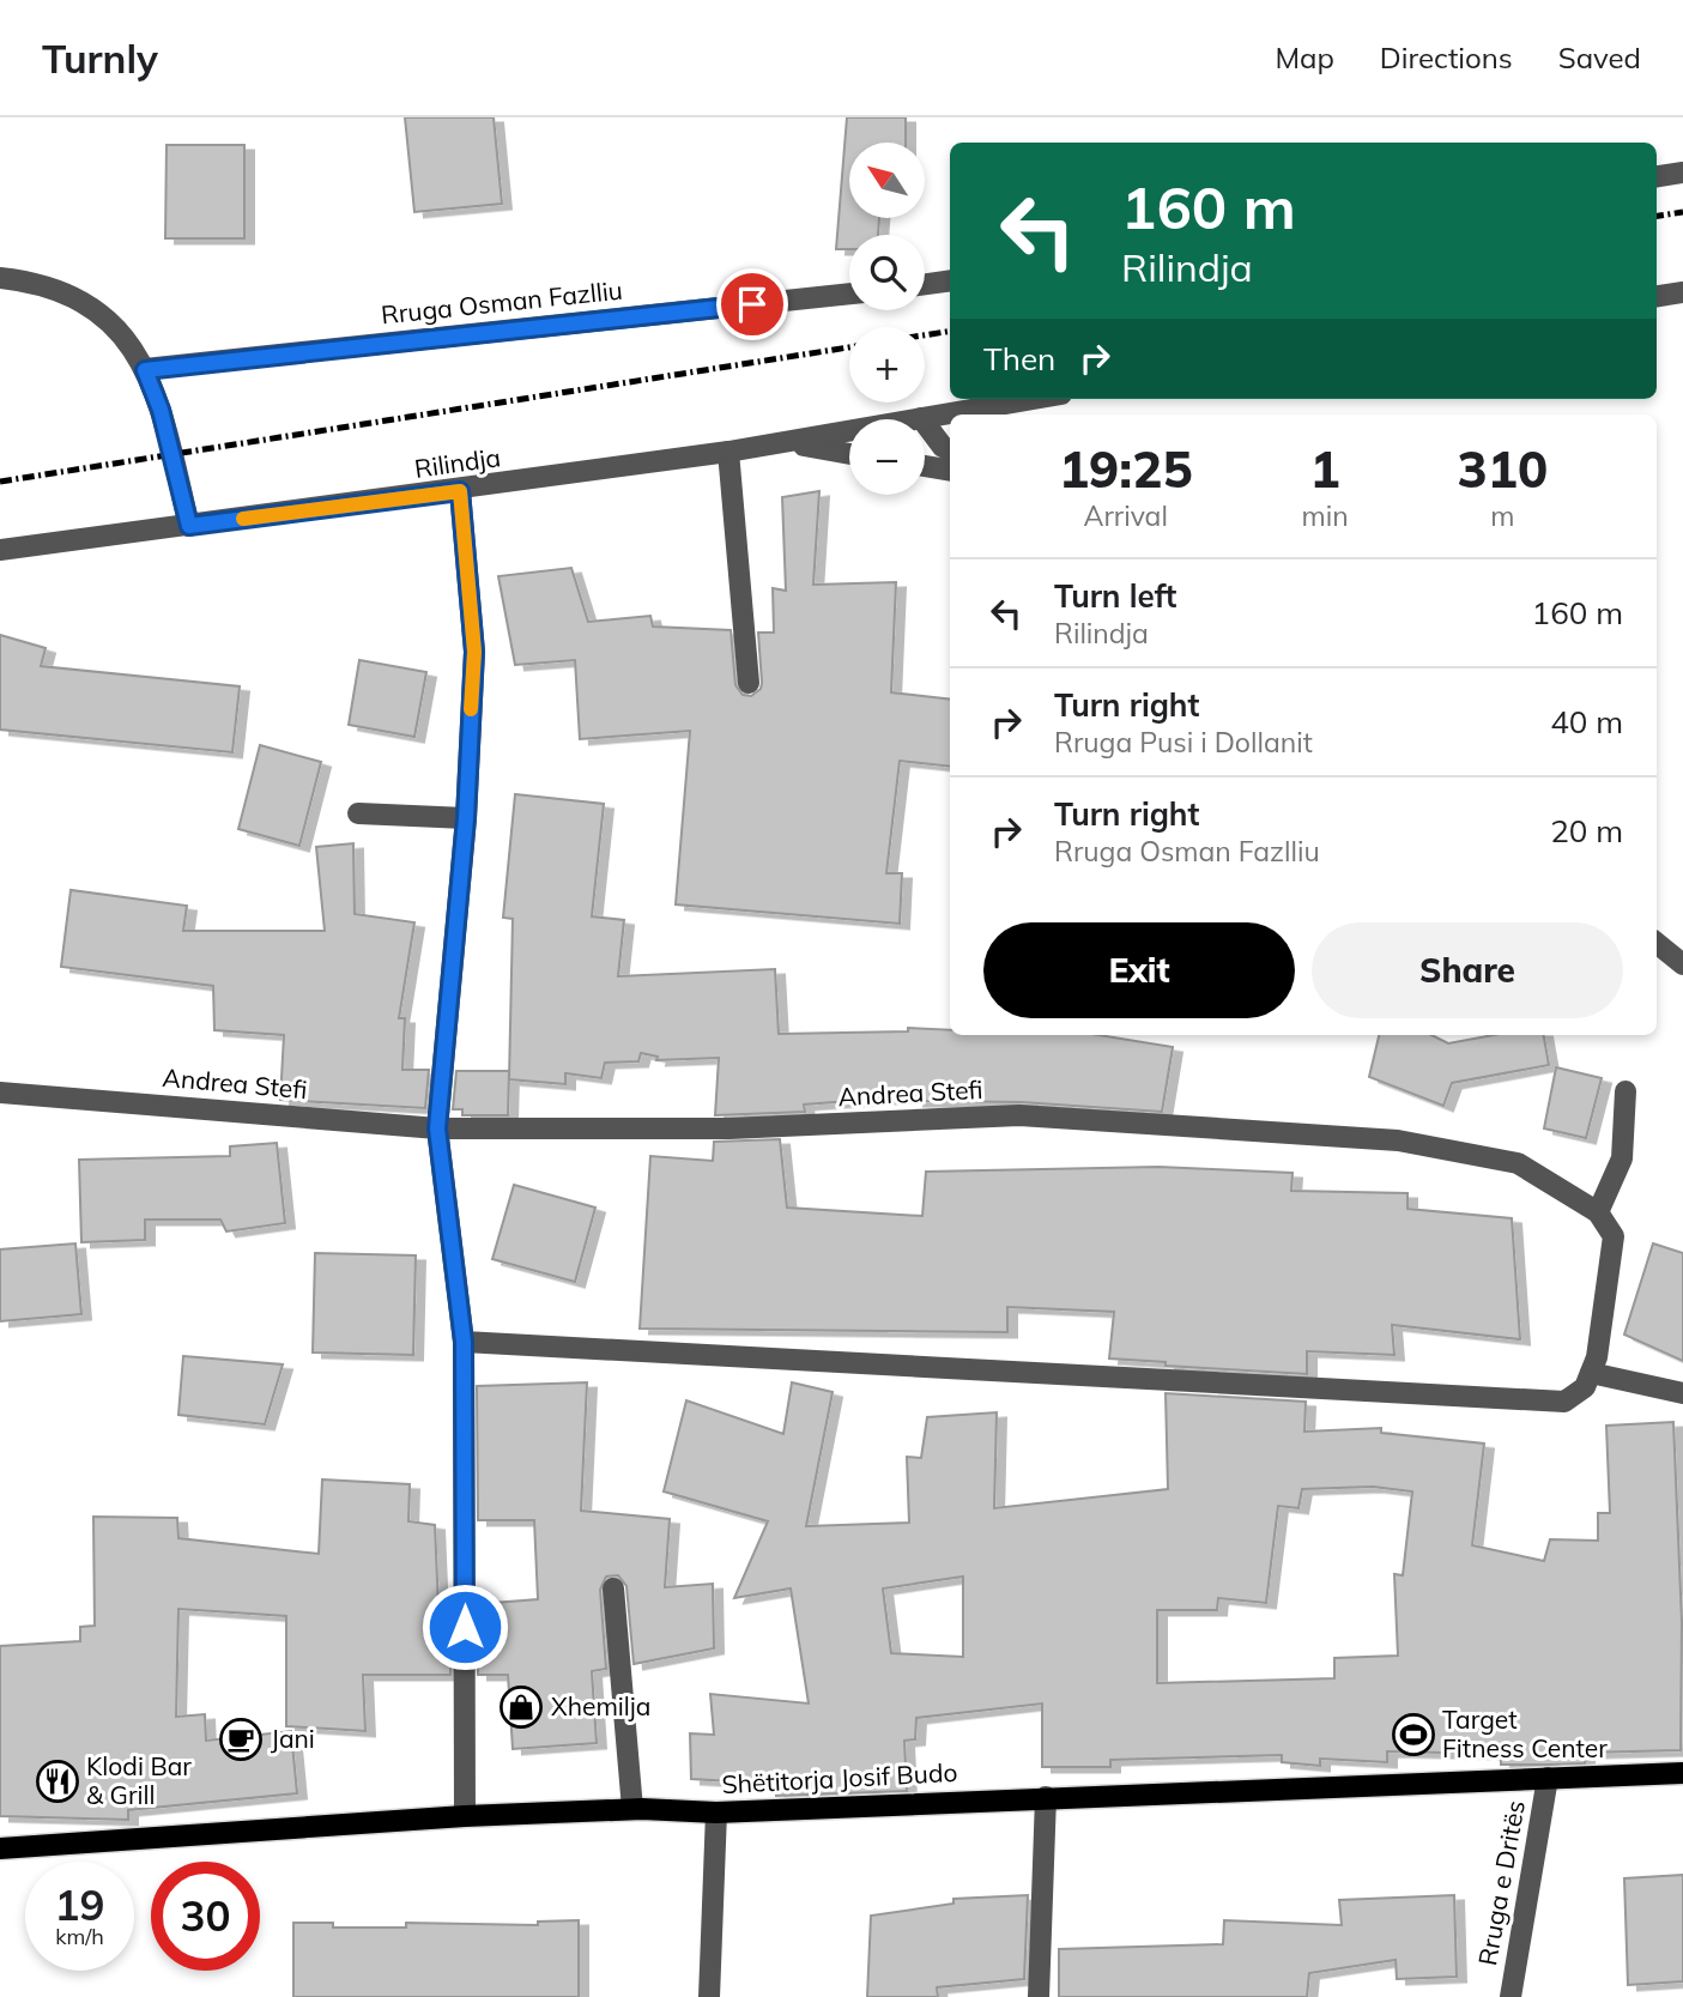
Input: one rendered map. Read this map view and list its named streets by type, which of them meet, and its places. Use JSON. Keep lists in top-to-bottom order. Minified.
{"streets":{"main road":["Shëtitorja Josif Budo"],"street":["Rruga Osman Fazlliu","Rilindja","Andrea Stefi","Rruga e Dritës"]},"crossings":[["Shëtitorja Josif Budo","Rruga e Dritës"]],"places":{"shop":["Xhemilja"],"sports":["Target Fitness Center"],"cafe":["Jani"],"restaurant":["Klodi Bar & Grill"]},"north":"top left","page":{"header":"Turnly","nav":["Map","Directions","Saved"],"map_buttons":["+","−"],"turn":["160 m","Rilindja"],"then":"Then","eta":["19:25","Arrival","1","min","310","m"],"list":[{"name":"Turn left","note":"Rilindja","value":"160 m"},{"name":"Turn right","note":"Rruga Pusi i Dollanit","value":"40 m"},{"name":"Turn right","note":"Rruga Osman Fazlliu","value":"20 m"}],"buttons":["Exit","Share"],"speed":"19 km/h","limit":"30"}}
